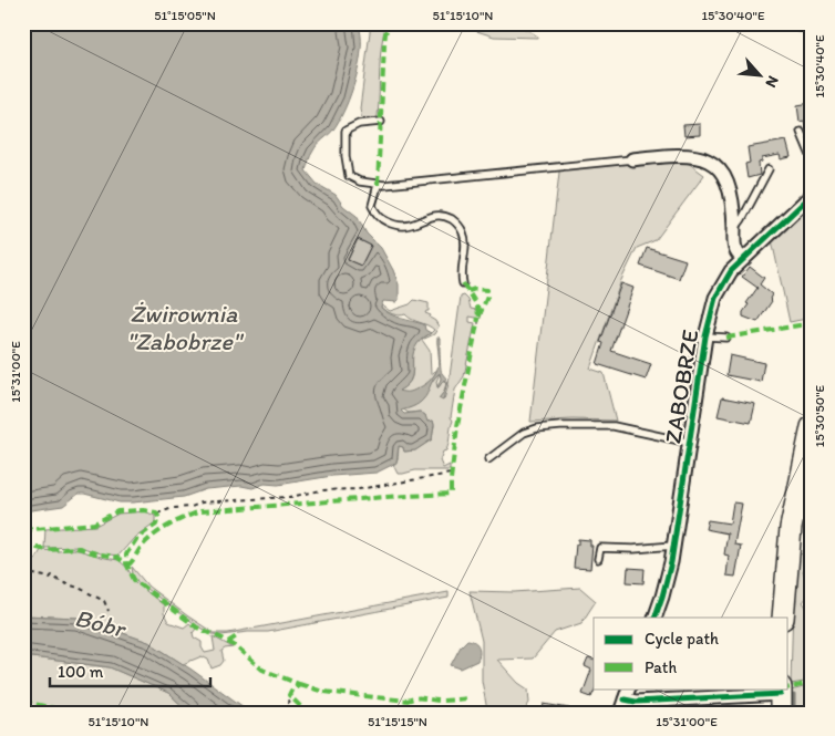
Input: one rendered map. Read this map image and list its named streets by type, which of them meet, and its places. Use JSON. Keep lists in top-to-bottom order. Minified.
{"streets":{"street":["ZABOBRZE"]},"water":["Żwirownia \"Zabobrze\"","Bóbr"],"legend":["Cycle path","Path"],"scale_bar":"100 m","north":"bottom right","coordinates":["51°15'05\"N","51°15'10\"N","15°30'40\"E","15°31'00\"E","15°30'50\"E","51°15'15\"N"]}
